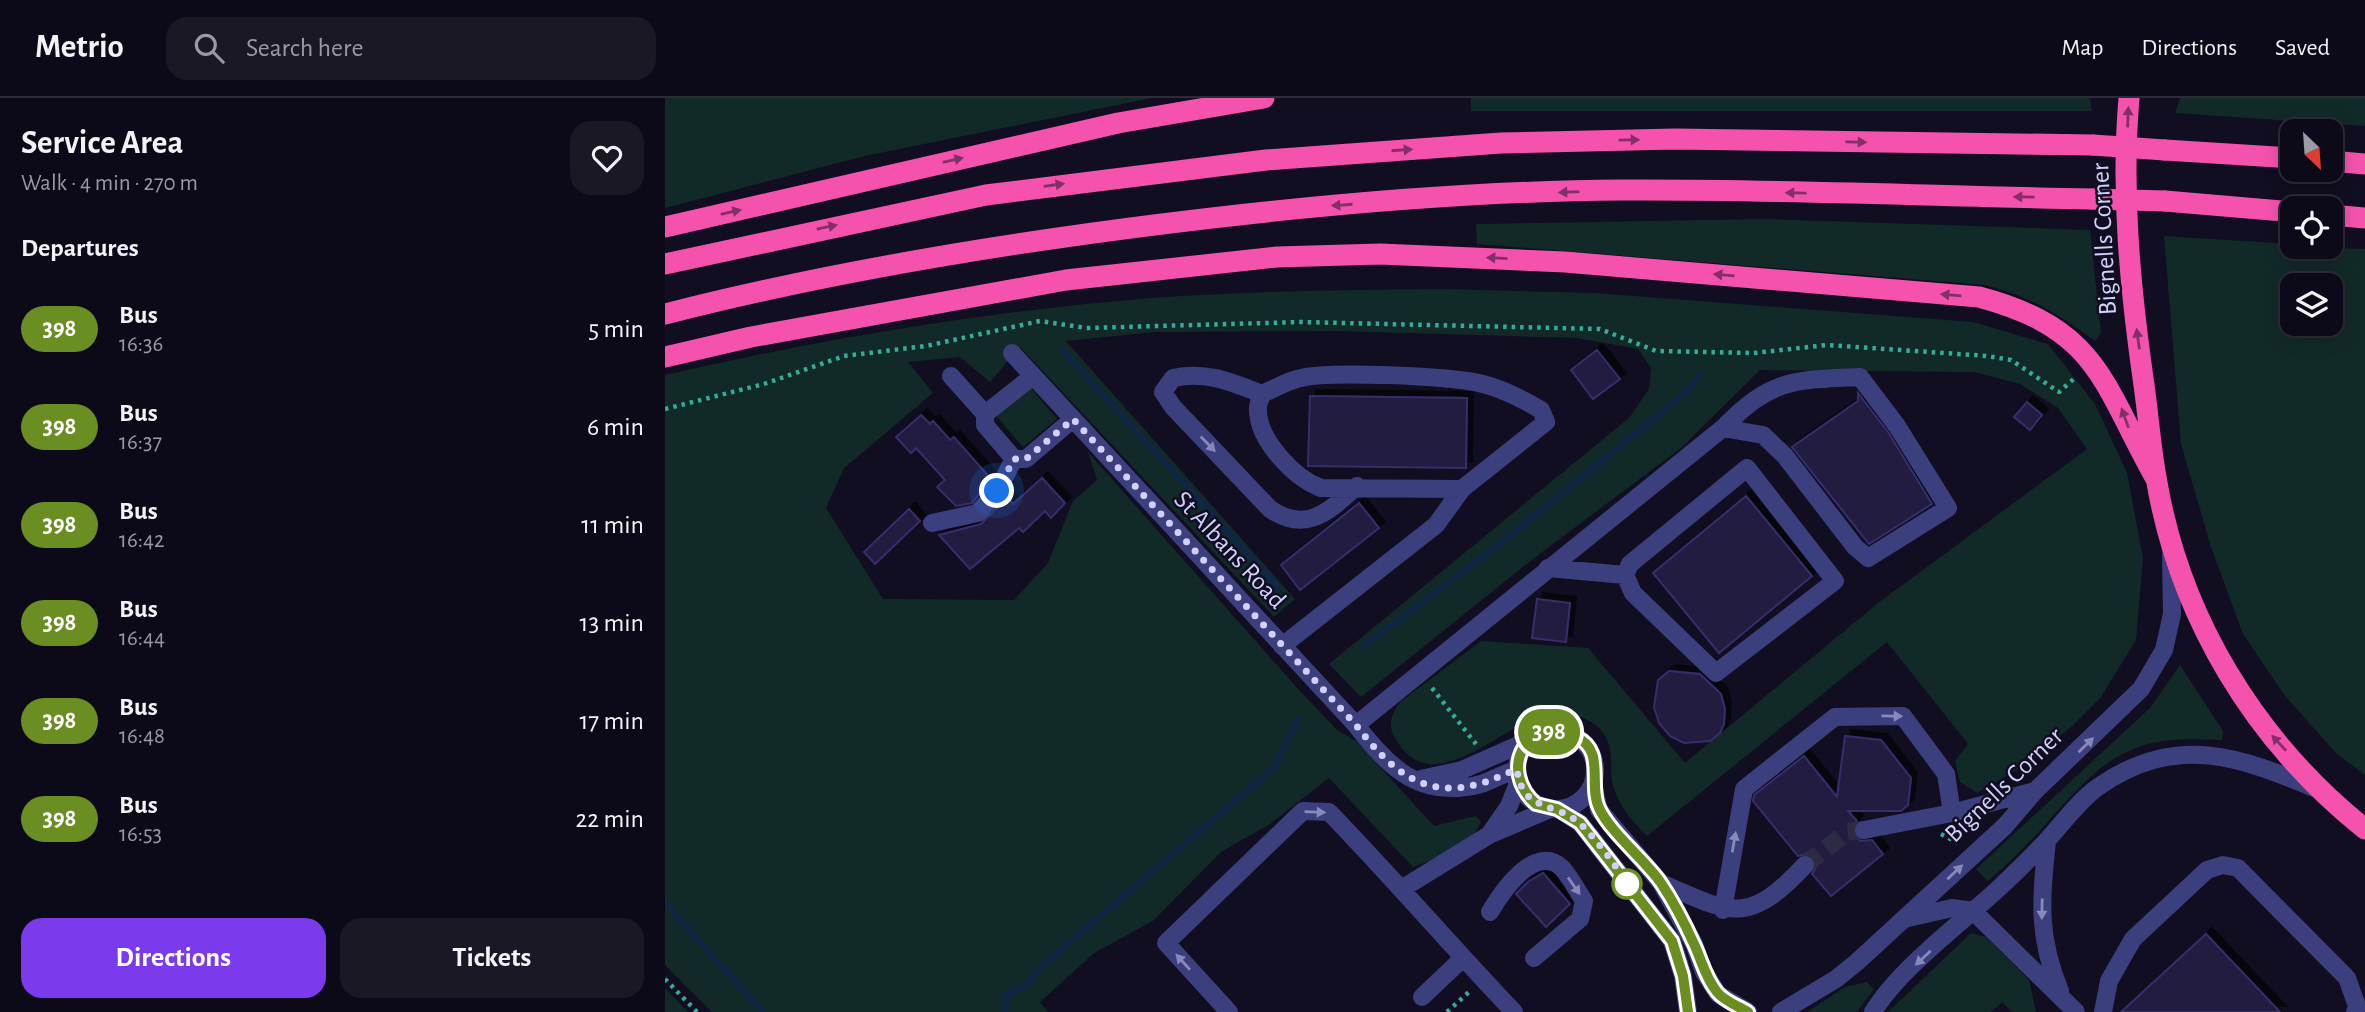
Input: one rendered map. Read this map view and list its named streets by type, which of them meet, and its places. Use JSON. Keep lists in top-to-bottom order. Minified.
{"streets":{"highway":["Bignells Corner"],"street":["St Albans Road"]},"lines":["bus line 398"],"north":"bottom right","page":{"header":"Metrio","search":"Search here","nav":["Map","Directions","Saved"],"heading":[["Service Area","Walk · 4 min · 270 m"],"Departures"],"on_map":"398","list":[{"mark":"398","name":"Bus","note":"16:36","value":"5 min"},{"mark":"398","name":"Bus","note":"16:37","value":"6 min"},{"mark":"398","name":"Bus","note":"16:42","value":"11 min"},{"mark":"398","name":"Bus","note":"16:44","value":"13 min"},{"mark":"398","name":"Bus","note":"16:48","value":"17 min"},{"mark":"398","name":"Bus","note":"16:53","value":"22 min"}],"buttons":["Directions","Tickets"]}}
